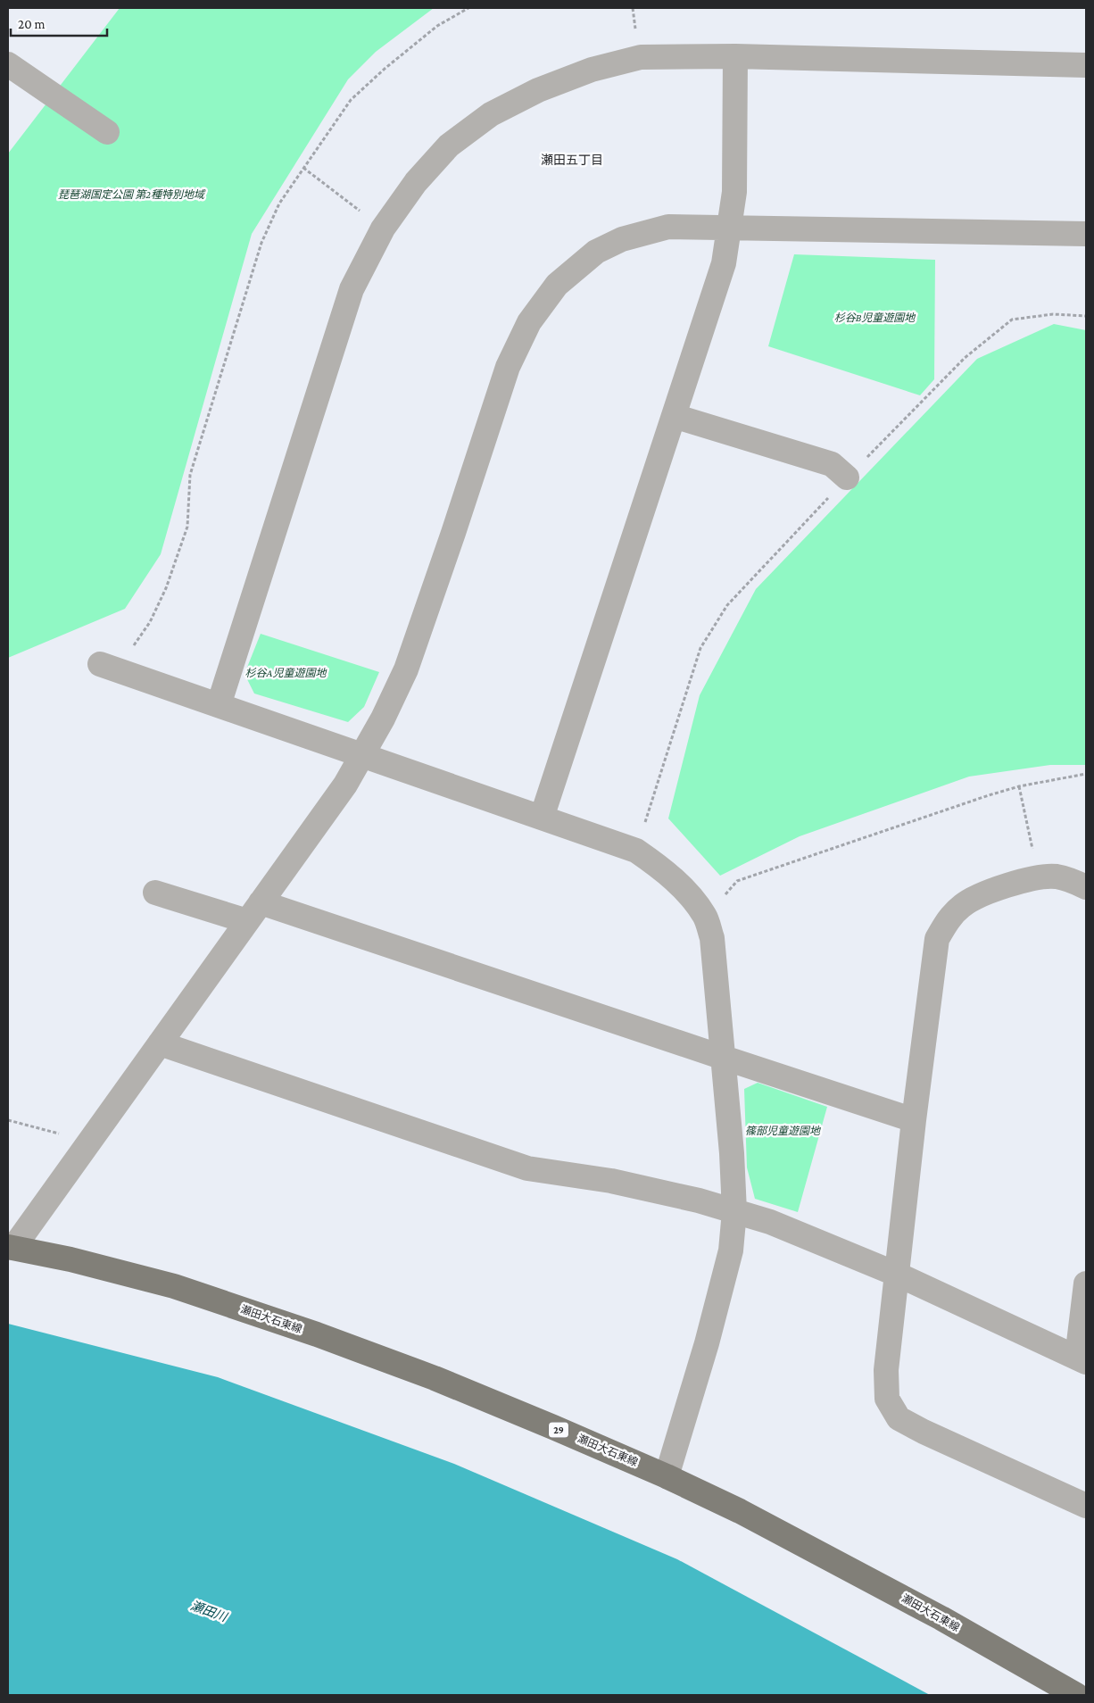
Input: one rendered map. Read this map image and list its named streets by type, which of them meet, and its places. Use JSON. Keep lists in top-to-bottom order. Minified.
{"streets":{"main road":["瀬田大石東線","29"]},"districts":["瀬田五丁目"],"water":["瀬田川"],"parks":["琵琶湖国定公園 第2種特別地域","杉谷B児童遊園地","杉谷A児童遊園地","篠部児童遊園地"],"scale_bar":"20 m"}
